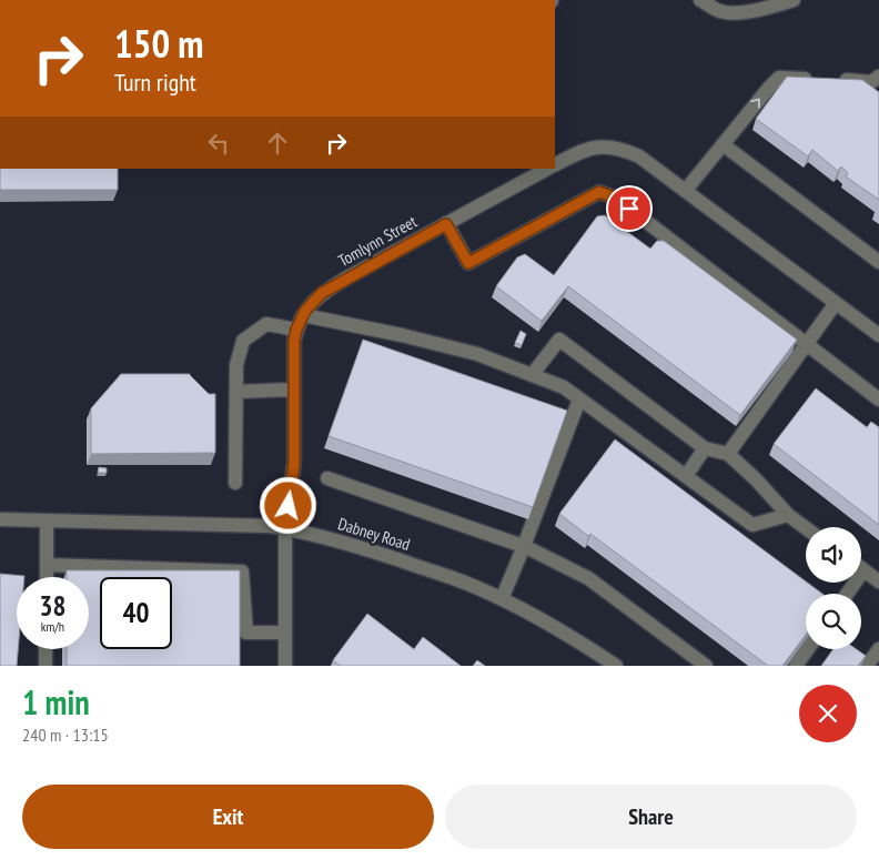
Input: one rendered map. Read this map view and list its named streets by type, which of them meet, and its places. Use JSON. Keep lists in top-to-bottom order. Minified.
{"streets":{"street":["Tomlynn Street","Dabney Road"]},"crossings":[["Tomlynn Street","Dabney Road"]],"page":{"turn":["150 m","Turn right"],"speed":"38 km/h","limit":"40","heading":["1 min","240 m · 13:15"],"buttons":["Exit","Share"]}}
